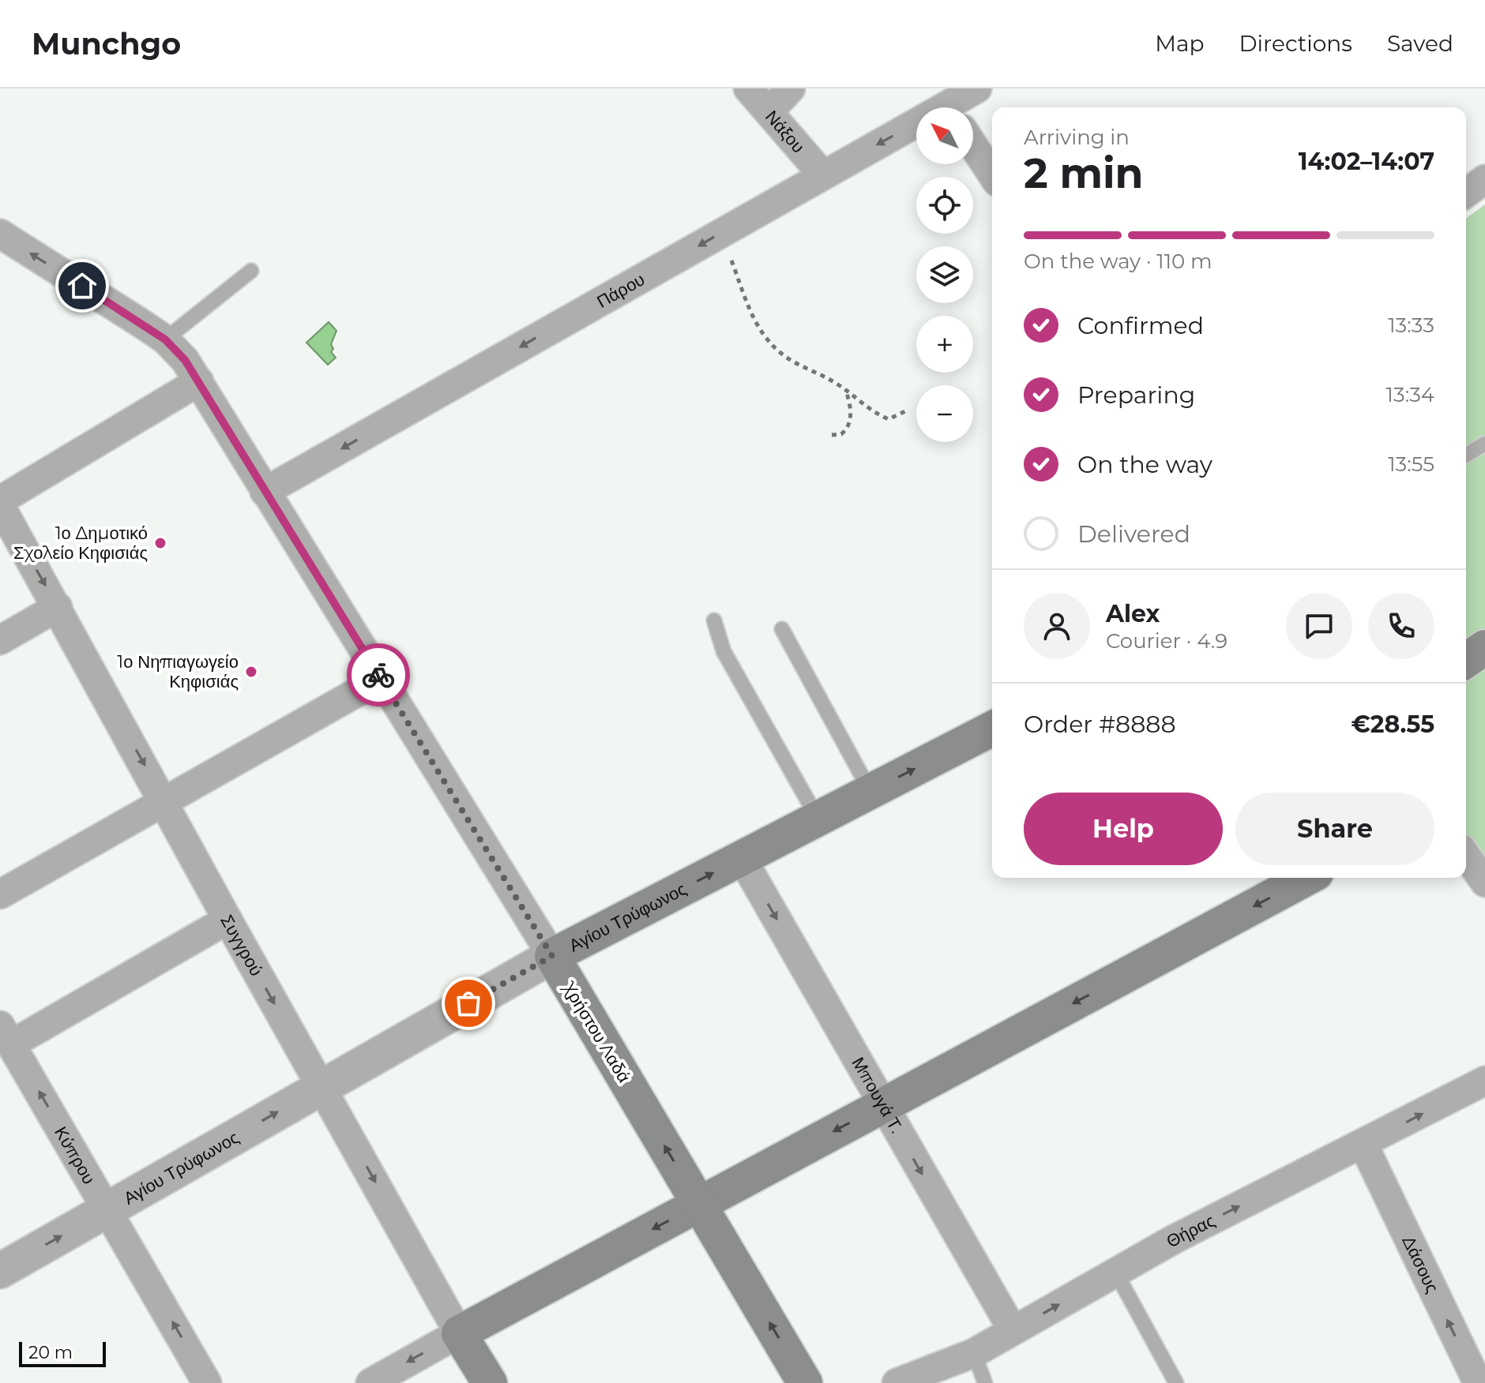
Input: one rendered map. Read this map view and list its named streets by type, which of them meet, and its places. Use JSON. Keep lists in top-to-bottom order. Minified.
{"streets":{"main road":["Αγίου Τρύφωνος","Συγγρού","Χρήστου Λαδά"],"street":["Νάξου","Πάρου","Μπουγά Τ.","Κύπρου","Θήρας","Δάσους"]},"crossings":[["Νάξου","Πάρου"],["Πάρου","Χρήστου Λαδά"],["Αγίου Τρύφωνος","Συγγρού"],["Αγίου Τρύφωνος","Χρήστου Λαδά"],["Αγίου Τρύφωνος","Μπουγά Τ."],["Αγίου Τρύφωνος","Κύπρου"],["Μπουγά Τ.","Θήρας"],["Θήρας","Δάσους"]],"one_way":["Πάρου","Συγγρού","Χρήστου Λαδά","Μπουγά Τ.","Κύπρου","Θήρας","Δάσους"],"places":["1ο Δημοτικό Σχολείο Κηφισιάς","1ο Νηπιαγωγείο Κηφισιάς"],"scale_bar":"20 m","north":"top left","page":{"header":"Munchgo","nav":["Map","Directions","Saved"],"map_buttons":["+","−"],"heading":["2 min","Arriving in","14:02–14:07"],"panel":["Alex","Courier · 4.9","Order #8888","€28.55"],"bar":"On the way · 110 m","list":[["Confirmed","13:33"],["Preparing","13:34"],["On the way","13:55"],"Delivered"],"buttons":["Help","Share"],"scale":"20 m"}}
